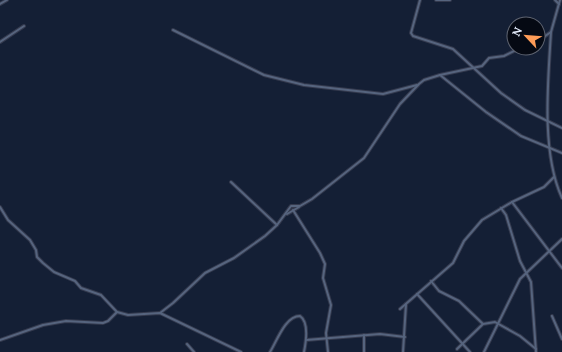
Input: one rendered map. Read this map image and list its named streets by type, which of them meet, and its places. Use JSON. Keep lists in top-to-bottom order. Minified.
{"north":"top left"}
